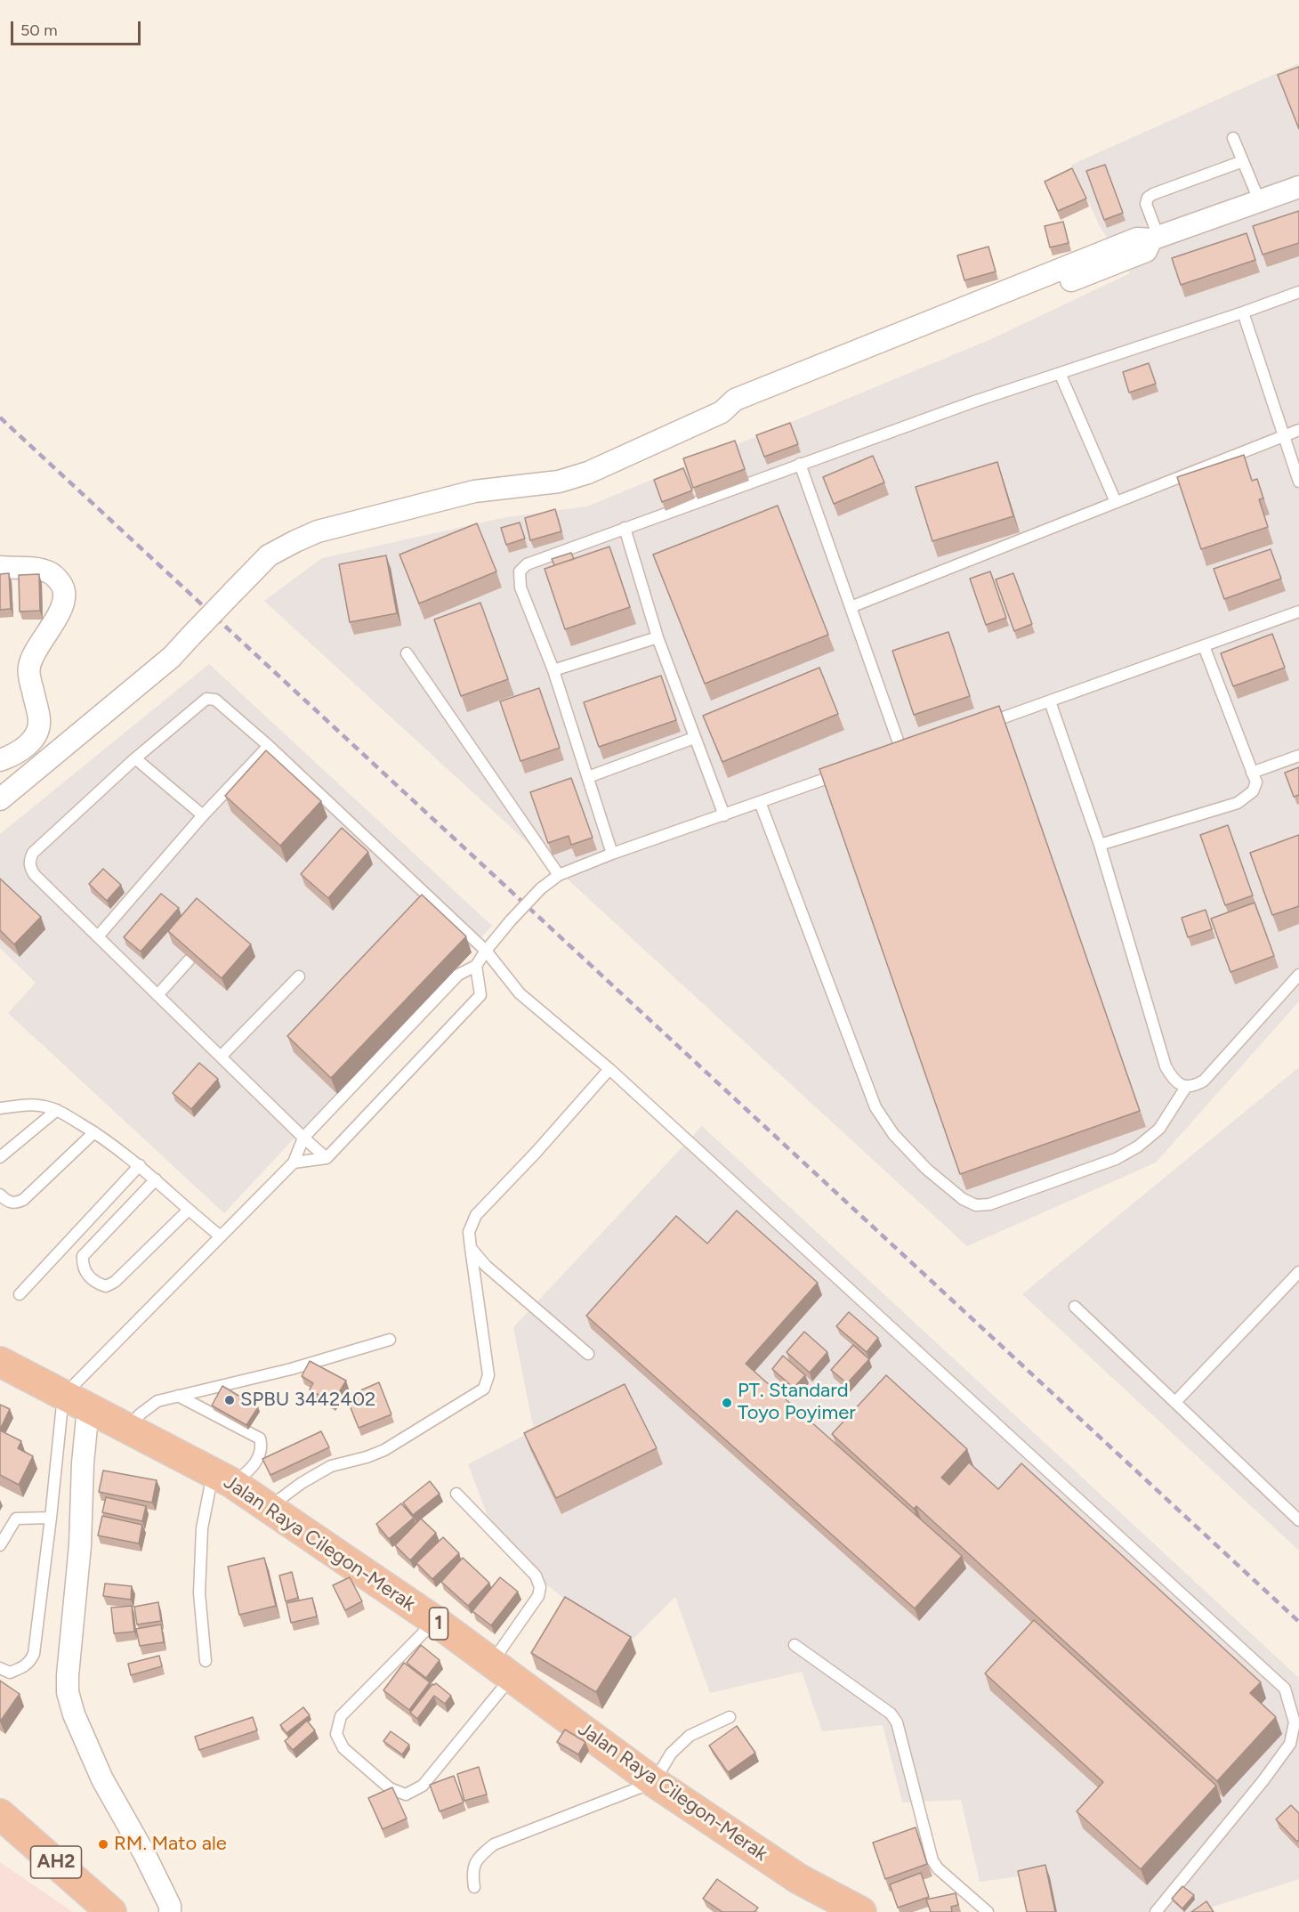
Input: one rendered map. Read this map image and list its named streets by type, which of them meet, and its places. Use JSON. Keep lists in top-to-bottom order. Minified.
{"streets":{"highway":["Jalan Raya Cilegon-Merak","1","AH2"]},"places":["SPBU 3442402","PT. Standard Toyo Poyimer","RM. Mato ale"],"scale_bar":"50 m"}
